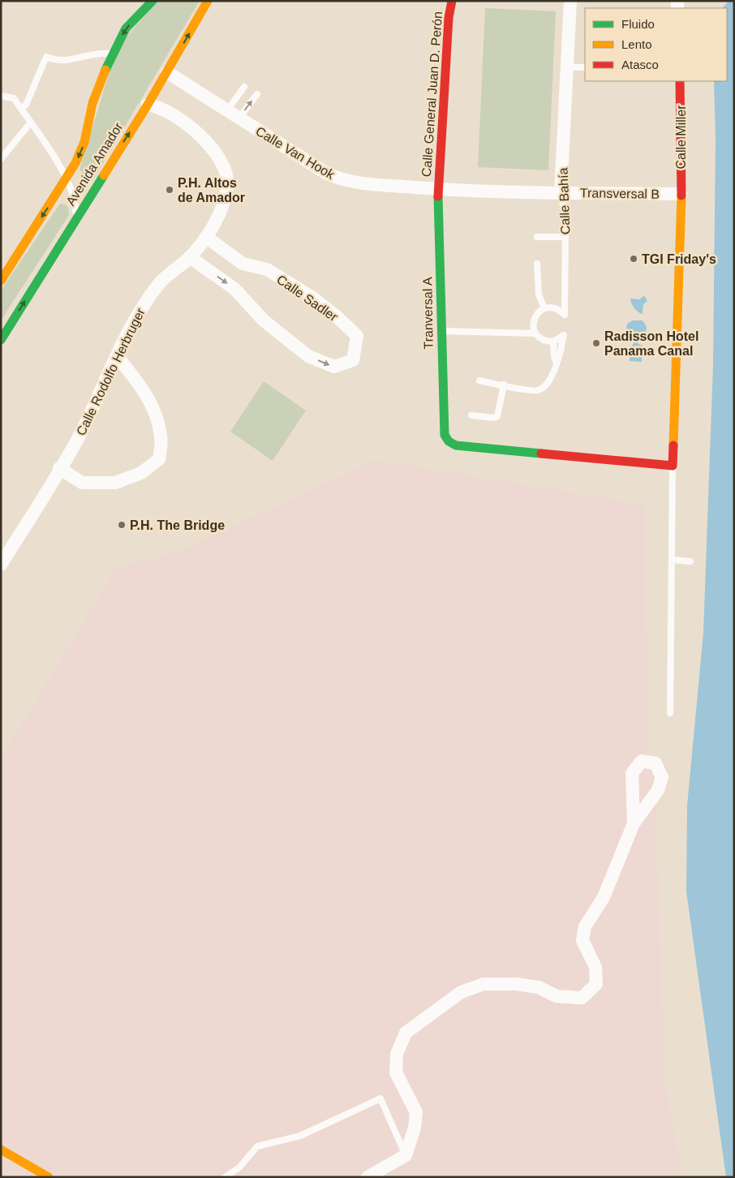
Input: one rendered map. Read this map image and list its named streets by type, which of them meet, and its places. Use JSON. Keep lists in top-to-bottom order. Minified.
{"streets":{"main road":["Calle General Juan D. Perón","Calle Miller","Avenida Amador","Tranversal A"],"street":["Calle Van Hook","Transversal B","Calle Bahía","Calle Sadler","Calle Rodolfo Herbruger"]},"crossings":[["Calle General Juan D. Perón","Calle Van Hook"],["Calle General Juan D. Perón","Transversal B"],["Calle General Juan D. Perón","Tranversal A"],["Calle Miller","Transversal B"],["Calle Miller","Tranversal A"],["Calle Van Hook","Avenida Amador"],["Calle Van Hook","Transversal B"],["Calle Van Hook","Tranversal A"],["Avenida Amador","Calle Rodolfo Herbruger"],["Transversal B","Calle Bahía"],["Transversal B","Tranversal A"],["Calle Sadler","Calle Rodolfo Herbruger"]],"places":["P.H. Altos de Amador","TGI Friday's","Radisson Hotel Panama Canal","P.H. The Bridge"],"legend":["Fluido","Lento","Atasco"]}
